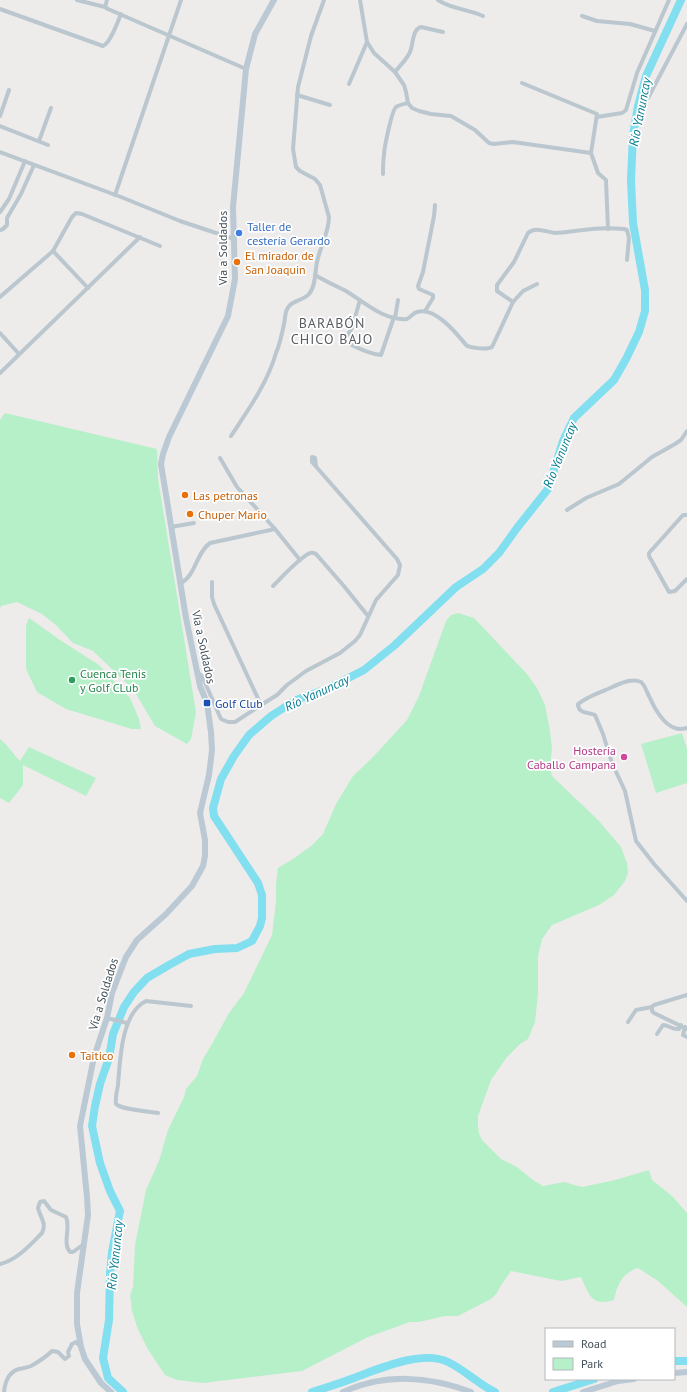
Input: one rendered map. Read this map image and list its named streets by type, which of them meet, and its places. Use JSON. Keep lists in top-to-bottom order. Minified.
{"streets":{"street":["Vía a Soldados"]},"districts":["BARABÓN CHICO BAJO"],"water":["Río Yanuncay"],"places":{"other":["Taller de cestería Gerardo","El mirador de San Joaquin","Las petronas","Chuper Mario","Cuenca Tenis y Golf CLub","Hostería Caballo Campana","Taitico"],"transit":["Golf Club"]},"legend":["Road","Park"]}
